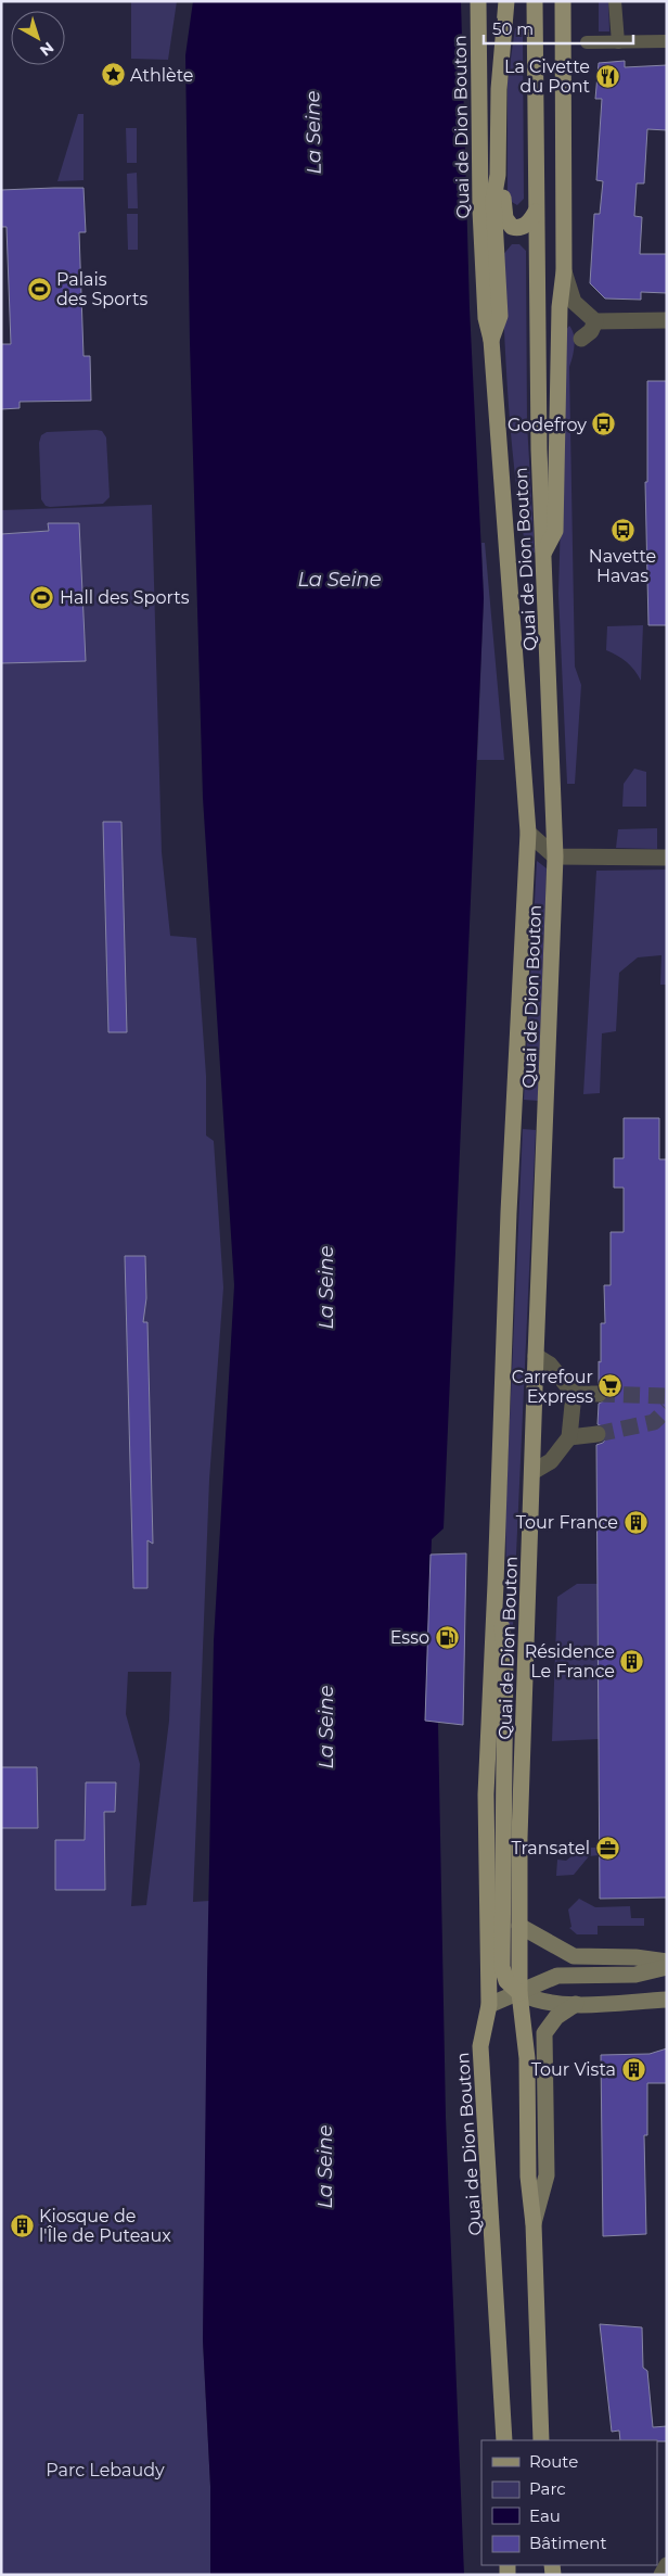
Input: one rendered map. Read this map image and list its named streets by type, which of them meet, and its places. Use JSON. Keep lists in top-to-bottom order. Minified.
{"streets":{"main road":["Quai de Dion Bouton"]},"water":["La Seine"],"parks":["Parc Lebaudy"],"places":{"place":["Athlète"],"restaurant":["La Civette du Pont"],"sports":["Palais des Sports","Hall des Sports"],"bus stop":["Godefroy","Navette Havas"],"supermarket":["Carrefour Express"],"building":["Tour France","Résidence Le France","Tour Vista","Kiosque de l'Île de Puteaux"],"fuel station":["Esso"],"office":["Transatel"]},"legend":["Route","Parc","Eau","Bâtiment"],"scale_bar":"50 m","north":"bottom right"}
